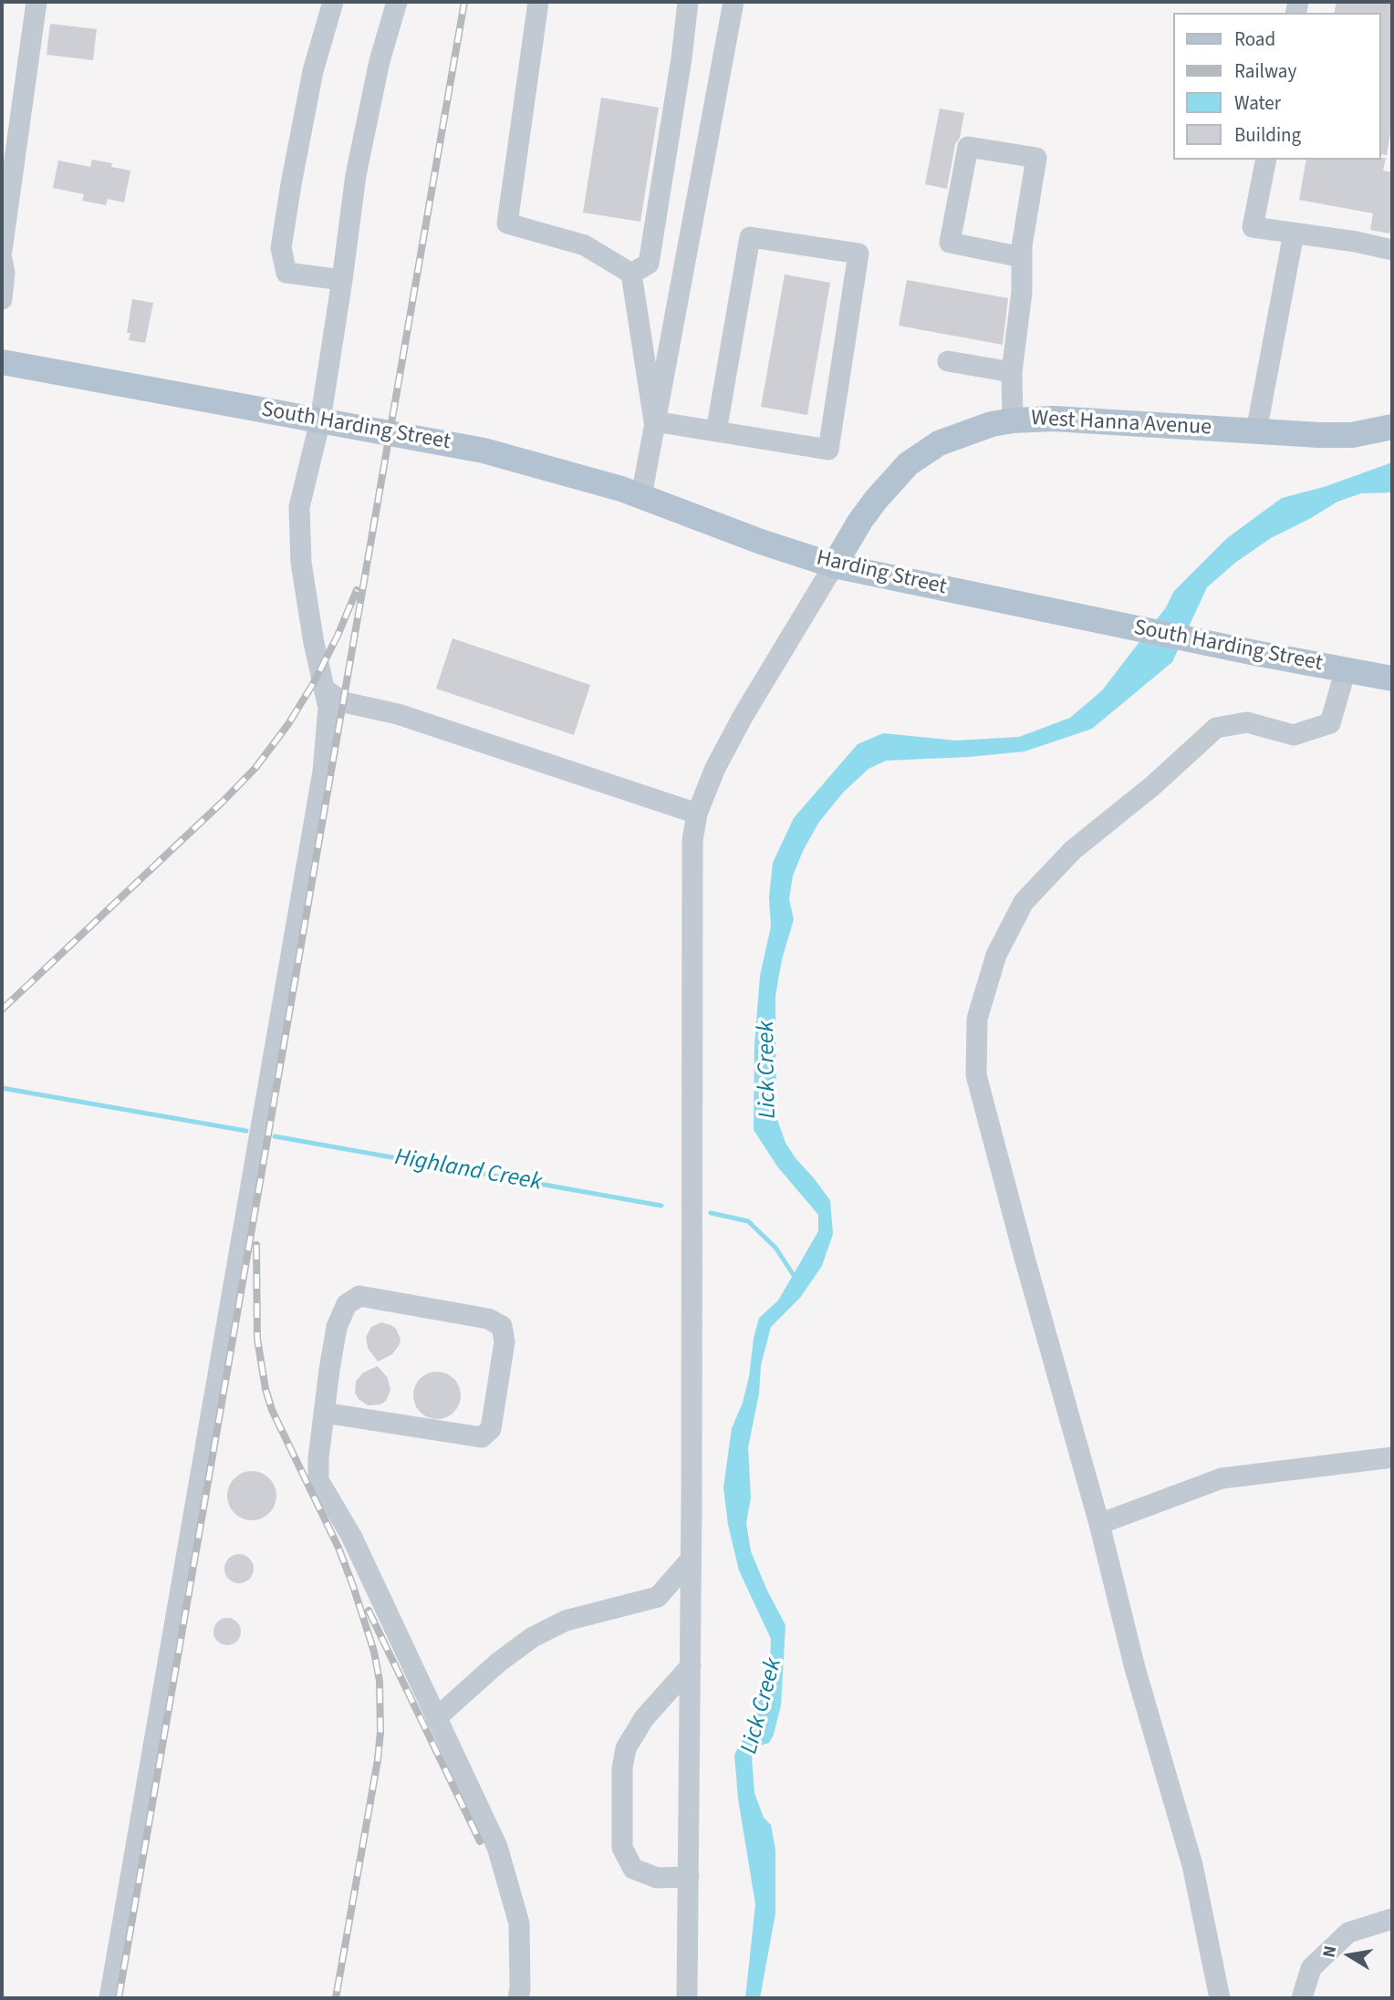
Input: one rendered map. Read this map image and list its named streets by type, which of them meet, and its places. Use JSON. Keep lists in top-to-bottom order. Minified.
{"streets":{"main road":["West Hanna Avenue","South Harding Street","Harding Street"]},"crossings":[["West Hanna Avenue","Harding Street"],["South Harding Street","Harding Street"]],"water":["Lick Creek","Highland Creek"],"legend":["Road","Railway","Water","Building"],"north":"left"}
